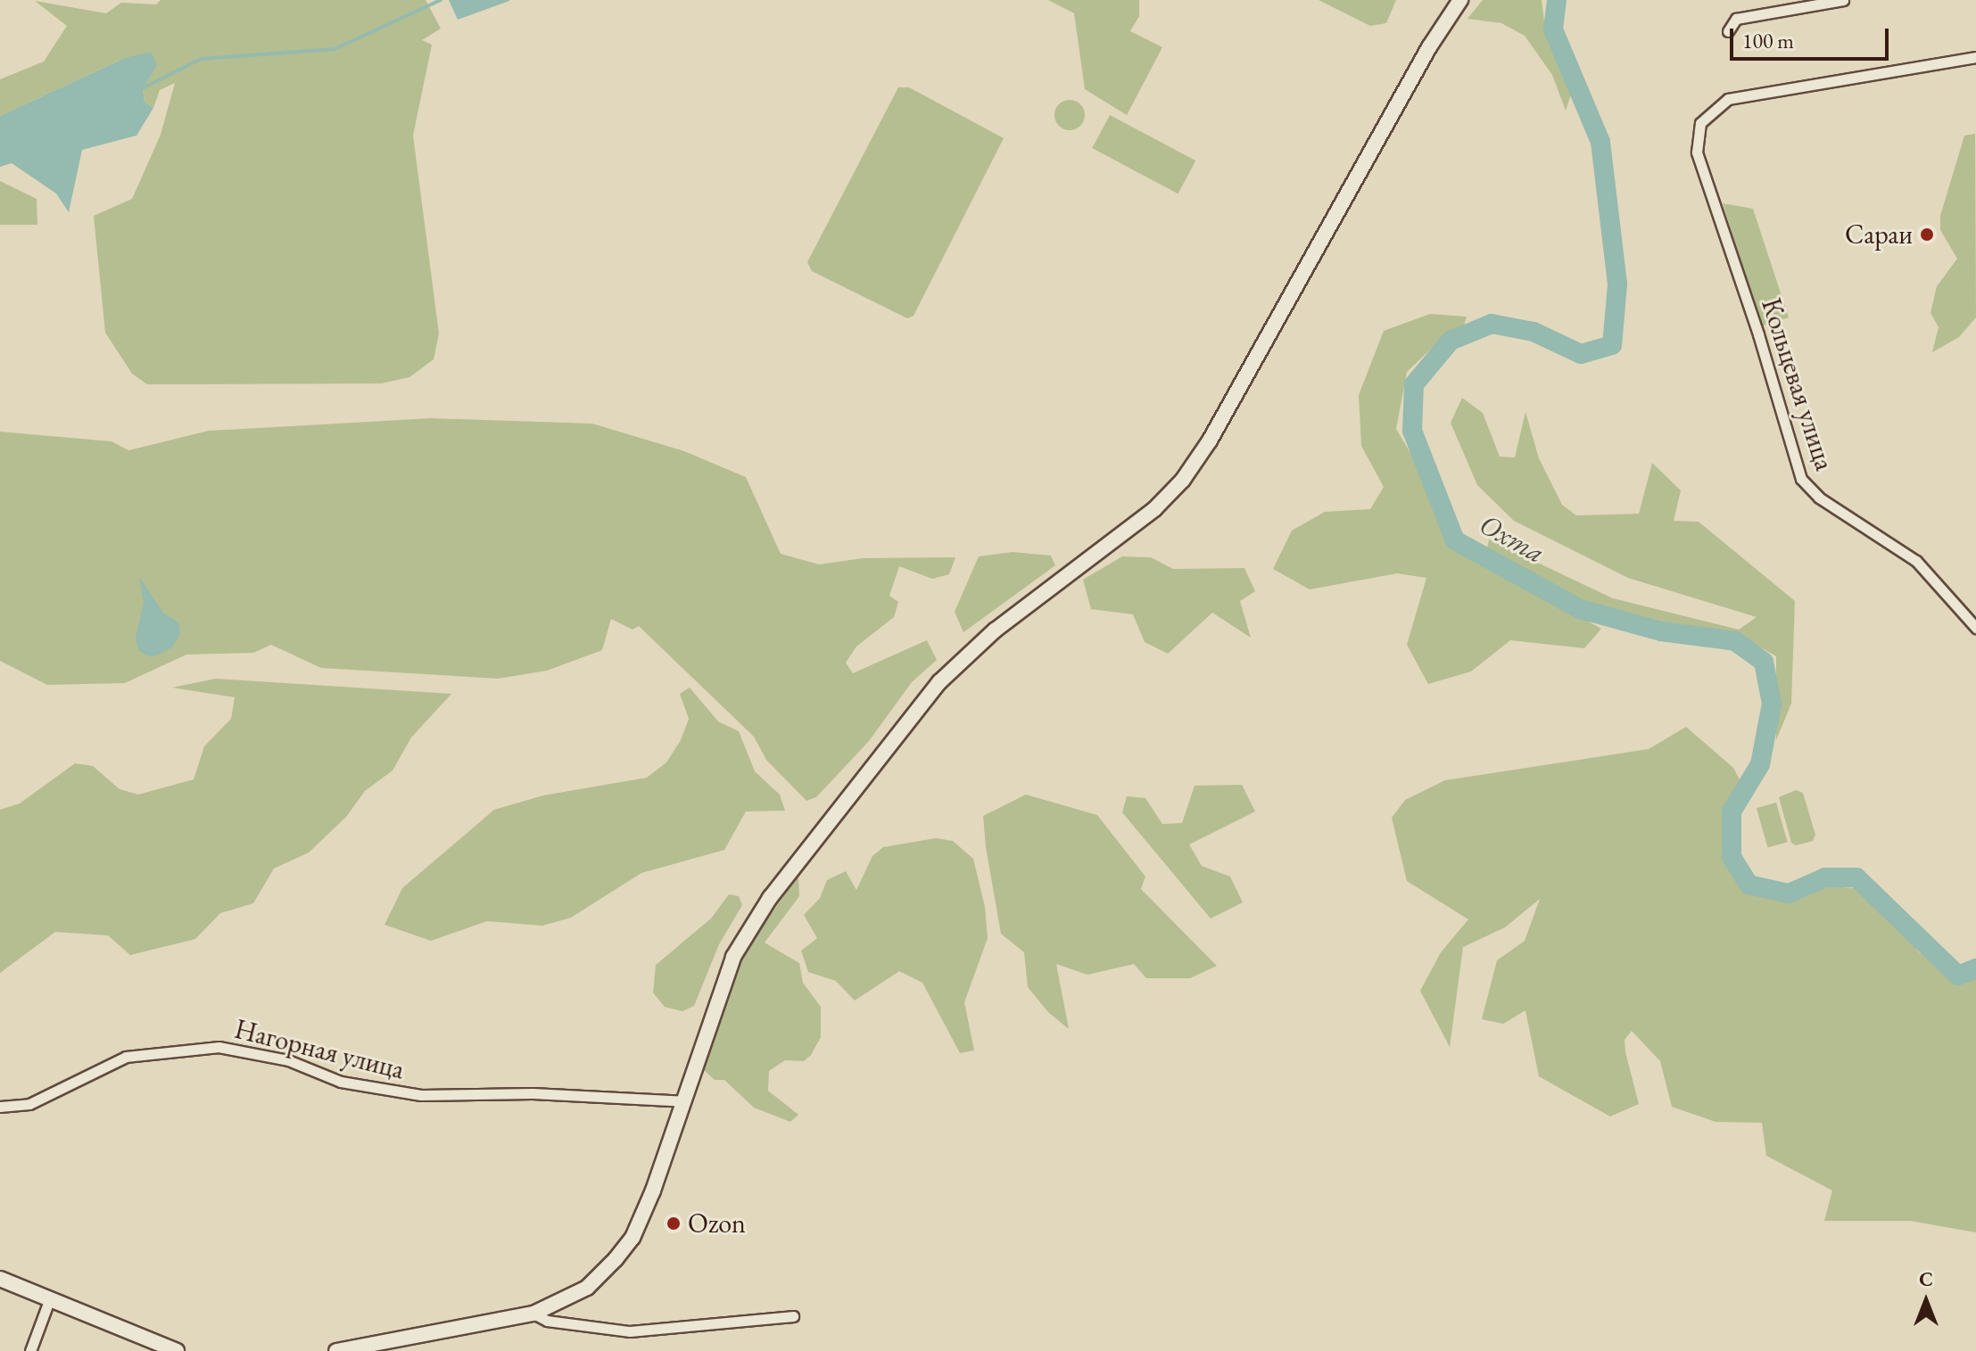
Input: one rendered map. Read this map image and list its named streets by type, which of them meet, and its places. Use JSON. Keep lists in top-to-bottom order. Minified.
{"streets":{"street":["Кольцевая улица","Нагорная улица"]},"water":["Охта"],"places":["Сараи","Ozon"],"scale_bar":"100 m","north":"top"}
